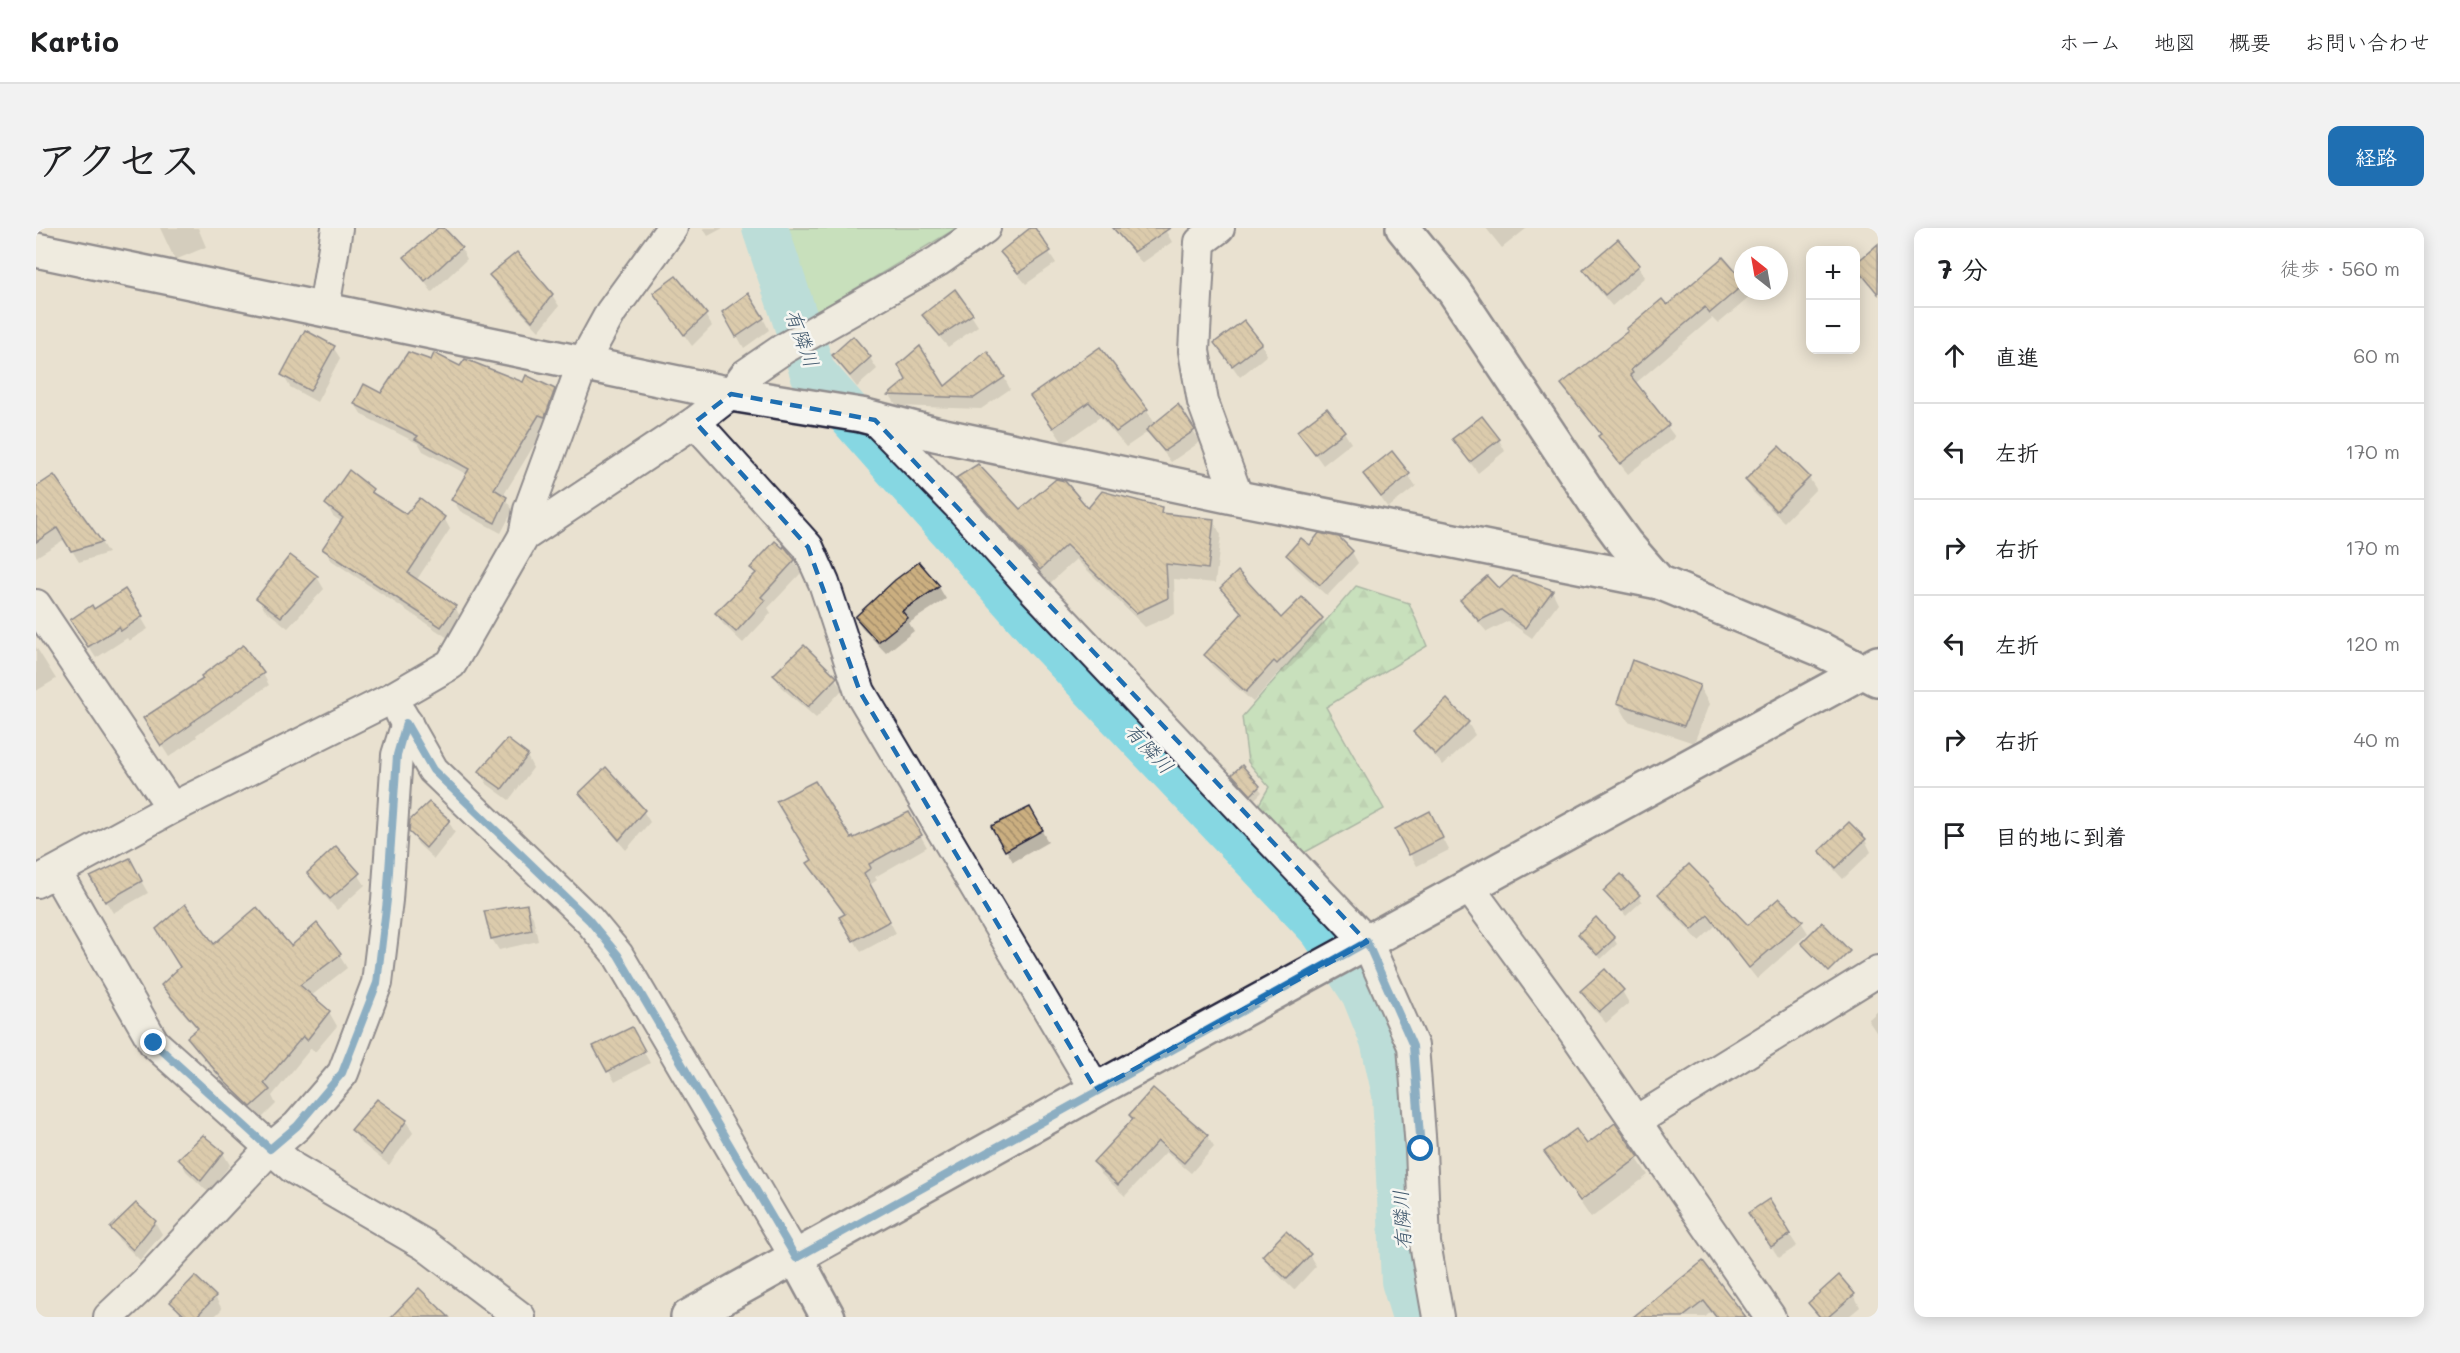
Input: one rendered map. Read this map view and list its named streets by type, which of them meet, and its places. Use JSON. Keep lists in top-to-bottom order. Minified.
{"water":["有隣川"],"north":"top left","page":{"header":"Kartio","nav":["ホーム","地図","概要","お問い合わせ"],"title":"アクセス","buttons":"経路","heading":["7 分","徒歩 · 560 m"],"map_buttons":["+","−"],"list":[["直進","60 m"],["左折","170 m"],["右折","170 m"],["左折","120 m"],["右折","40 m"],"目的地に到着"]}}
